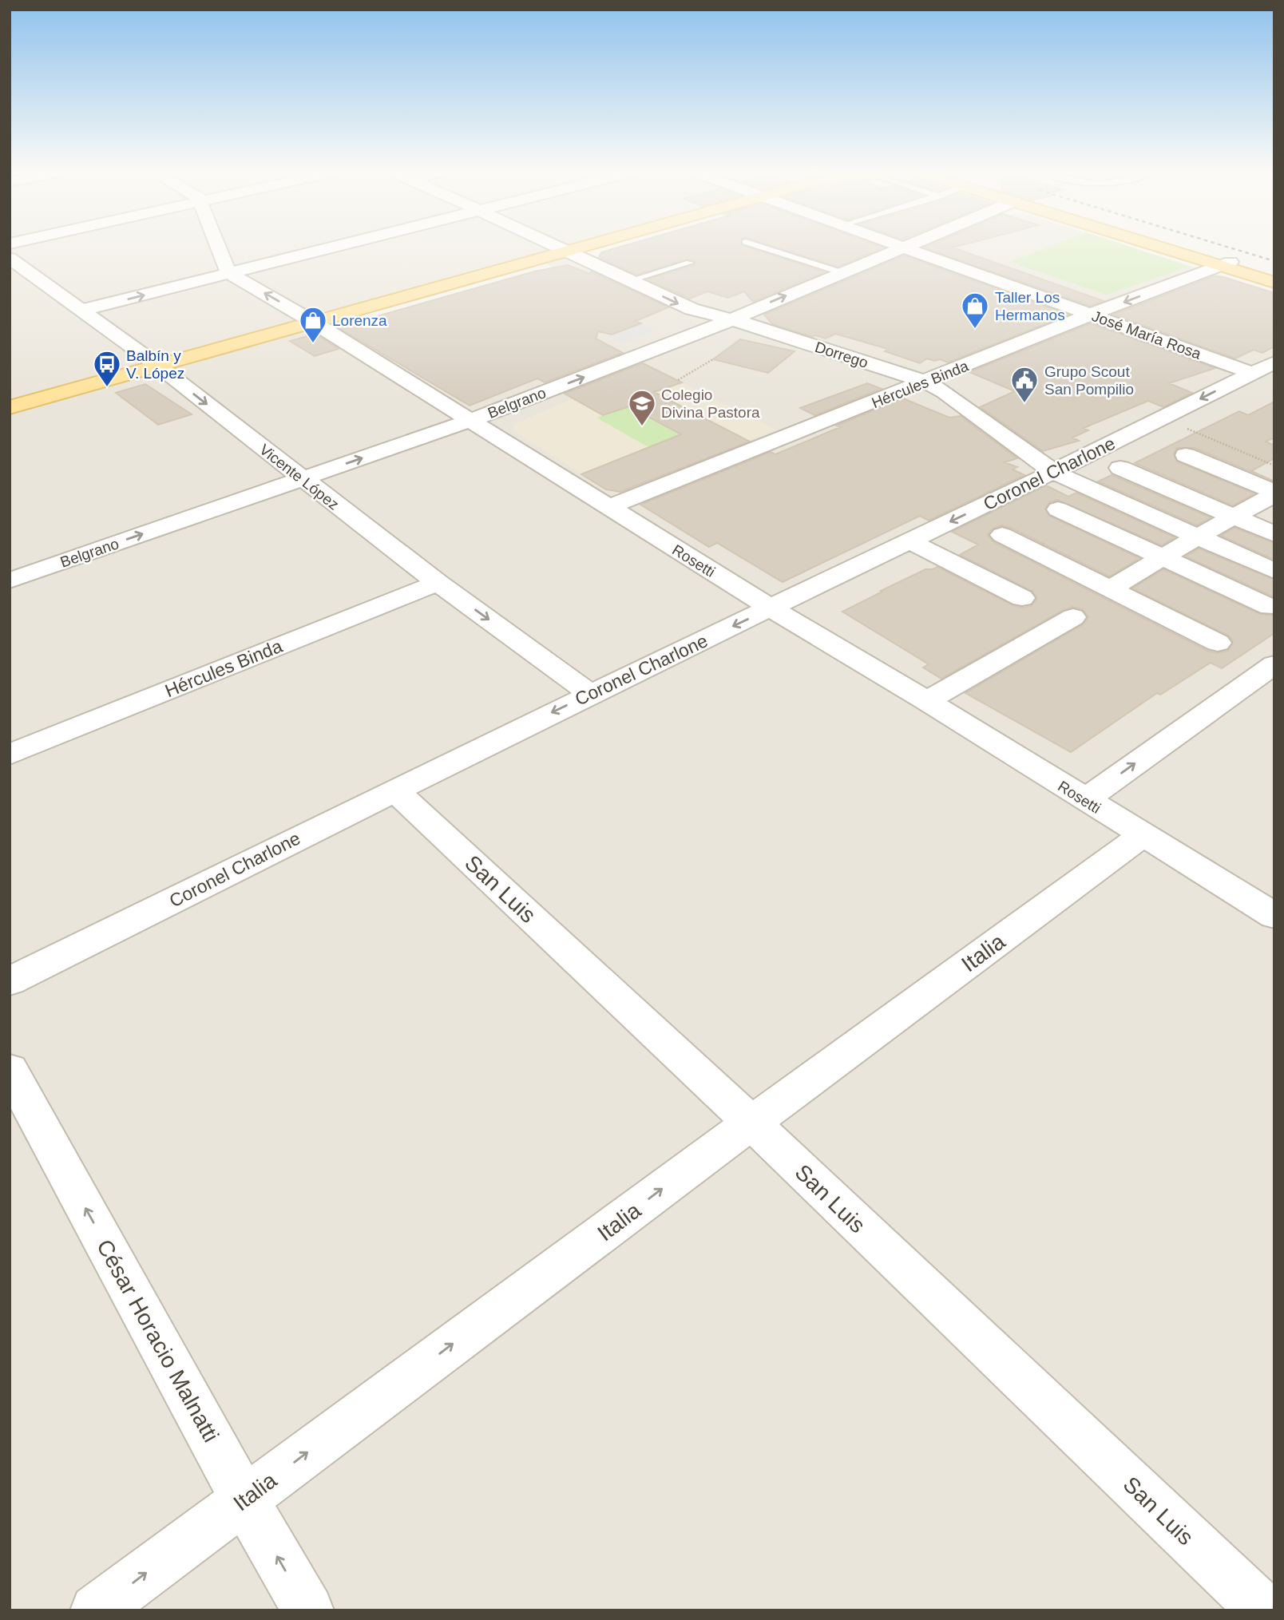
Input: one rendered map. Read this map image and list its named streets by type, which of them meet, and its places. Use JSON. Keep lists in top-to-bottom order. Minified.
{"streets":{"street":["José María Rosa","Dorrego","Hércules Binda","Belgrano","Coronel Charlone","Vicente López","Rosetti","San Luis","Italia","César Horacio Malnatti"]},"crossings":[["José María Rosa","Hércules Binda"],["José María Rosa","Coronel Charlone"],["Dorrego","Hércules Binda"],["Dorrego","Belgrano"],["Dorrego","Coronel Charlone"],["Hércules Binda","Vicente López"],["Hércules Binda","Rosetti"],["Belgrano","Vicente López"],["Belgrano","Rosetti"],["Coronel Charlone","Vicente López"],["Coronel Charlone","Rosetti"],["Coronel Charlone","San Luis"],["Rosetti","Italia"],["San Luis","Italia"],["Italia","César Horacio Malnatti"]],"one_way":["Belgrano","Vicente López","Italia","César Horacio Malnatti"],"places":{"shop":["Taller Los Hermanos","Lorenza"],"bus stop":["Balbín y V. López"],"public building":["Grupo Scout San Pompilio"],"school or university":["Colegio Divina Pastora"]}}
